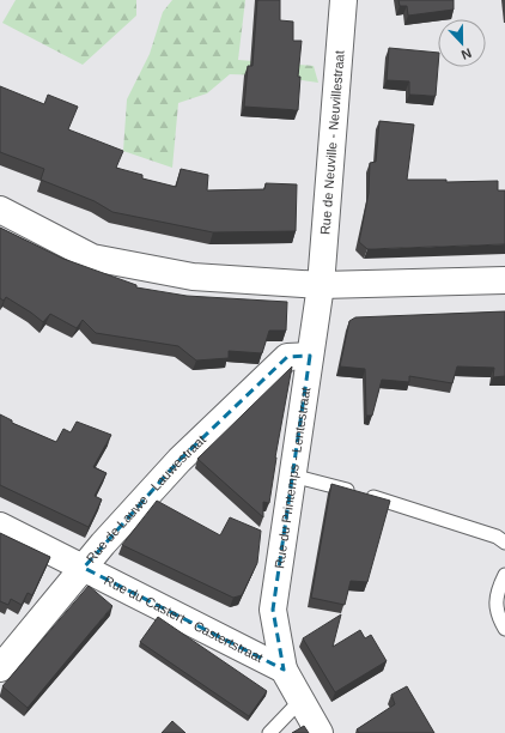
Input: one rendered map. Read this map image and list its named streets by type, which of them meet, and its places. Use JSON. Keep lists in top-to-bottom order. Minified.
{"streets":{"street":["Rue de Neuville - Neuvillestraat","Rue du Printemps - Lentestraat","Rue de Lauwe - Lauwestraat","Rue du Castert - Castertstraat"]},"crossings":[["Rue de Neuville - Neuvillestraat","Rue du Printemps - Lentestraat"],["Rue du Printemps - Lentestraat","Rue de Lauwe - Lauwestraat"],["Rue du Printemps - Lentestraat","Rue du Castert - Castertstraat"],["Rue de Lauwe - Lauwestraat","Rue du Castert - Castertstraat"]],"north":"bottom"}
